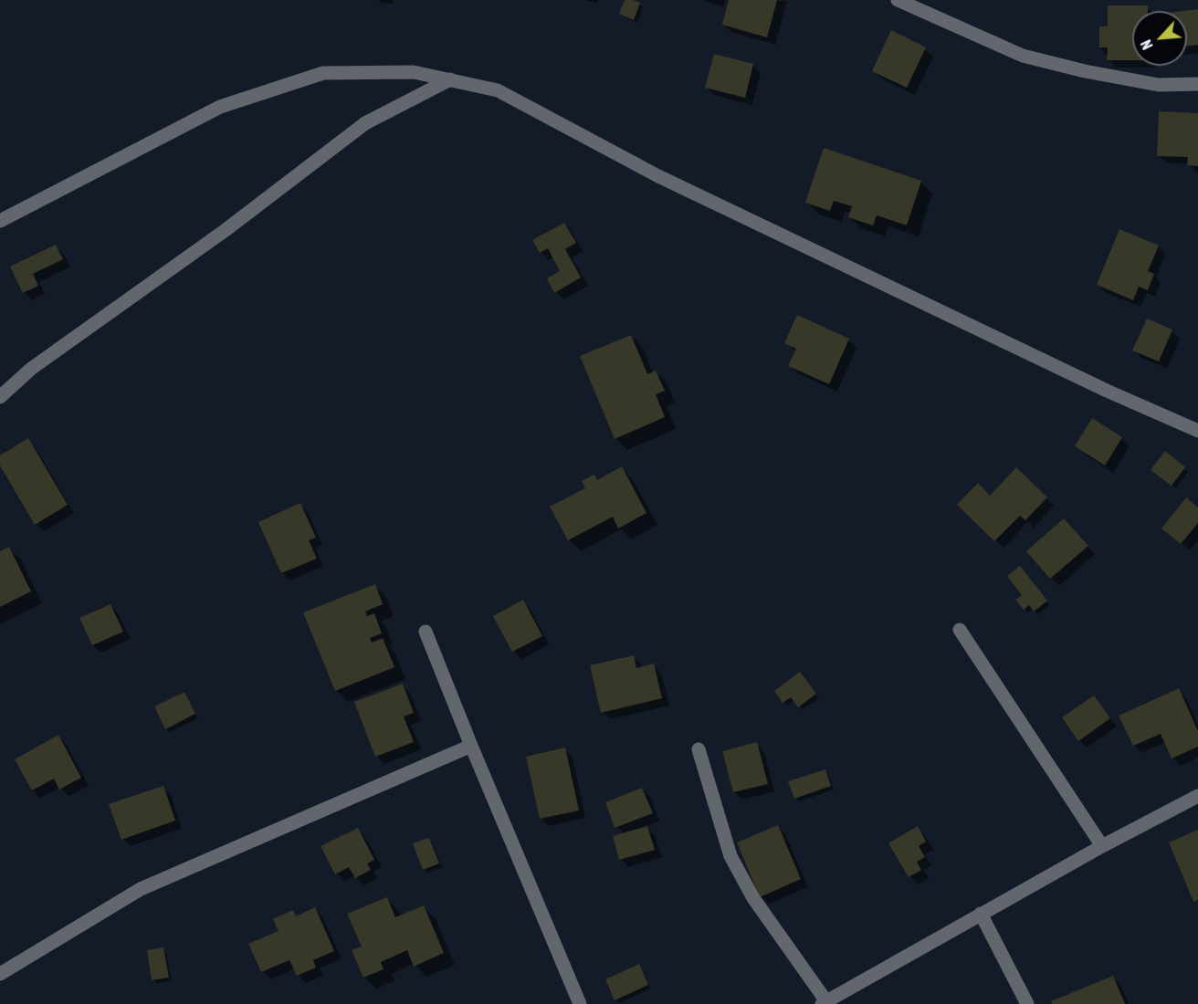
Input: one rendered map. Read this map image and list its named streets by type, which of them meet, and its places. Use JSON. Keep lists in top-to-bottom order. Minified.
{"north":"bottom left"}
